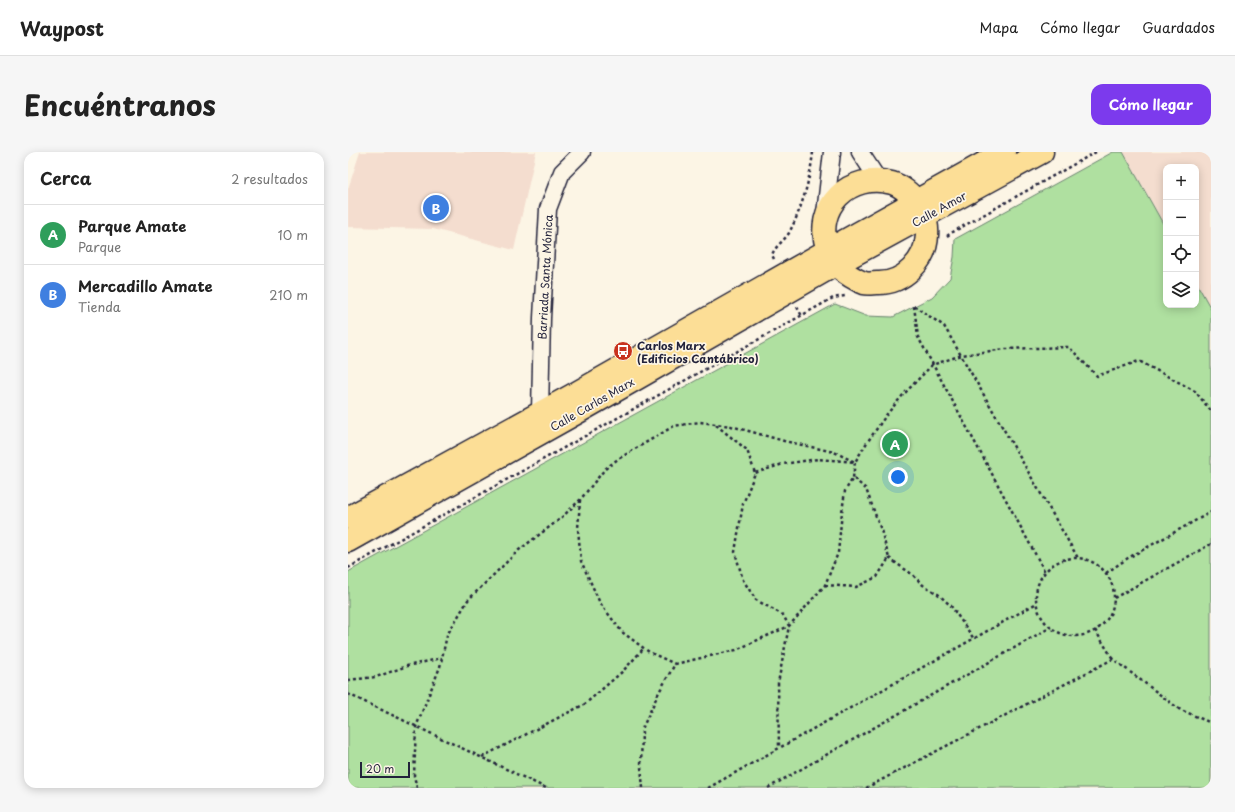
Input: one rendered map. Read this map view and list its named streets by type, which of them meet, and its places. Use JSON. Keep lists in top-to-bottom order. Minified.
{"streets":{"main road":["Calle Amor","Calle Carlos Marx"],"street":["Barriada Santa Mónica"]},"crossings":[["Calle Amor","Calle Carlos Marx"],["Barriada Santa Mónica","Calle Carlos Marx"]],"places":{"bus stop":["Carlos Marx (Edificios Cantábrico)"]},"scale_bar":"20 m","page":{"header":"Waypost","nav":["Mapa","Cómo llegar","Guardados"],"title":"Encuéntranos","buttons":"Cómo llegar","heading":["Cerca","2 resultados"],"map_buttons":["+","−"],"pins":["B","A"],"list":[{"mark":"A","name":"Parque Amate","note":"Parque","value":"10 m"},{"mark":"B","name":"Mercadillo Amate","note":"Tienda","value":"210 m"}],"scale":"20 m"}}
